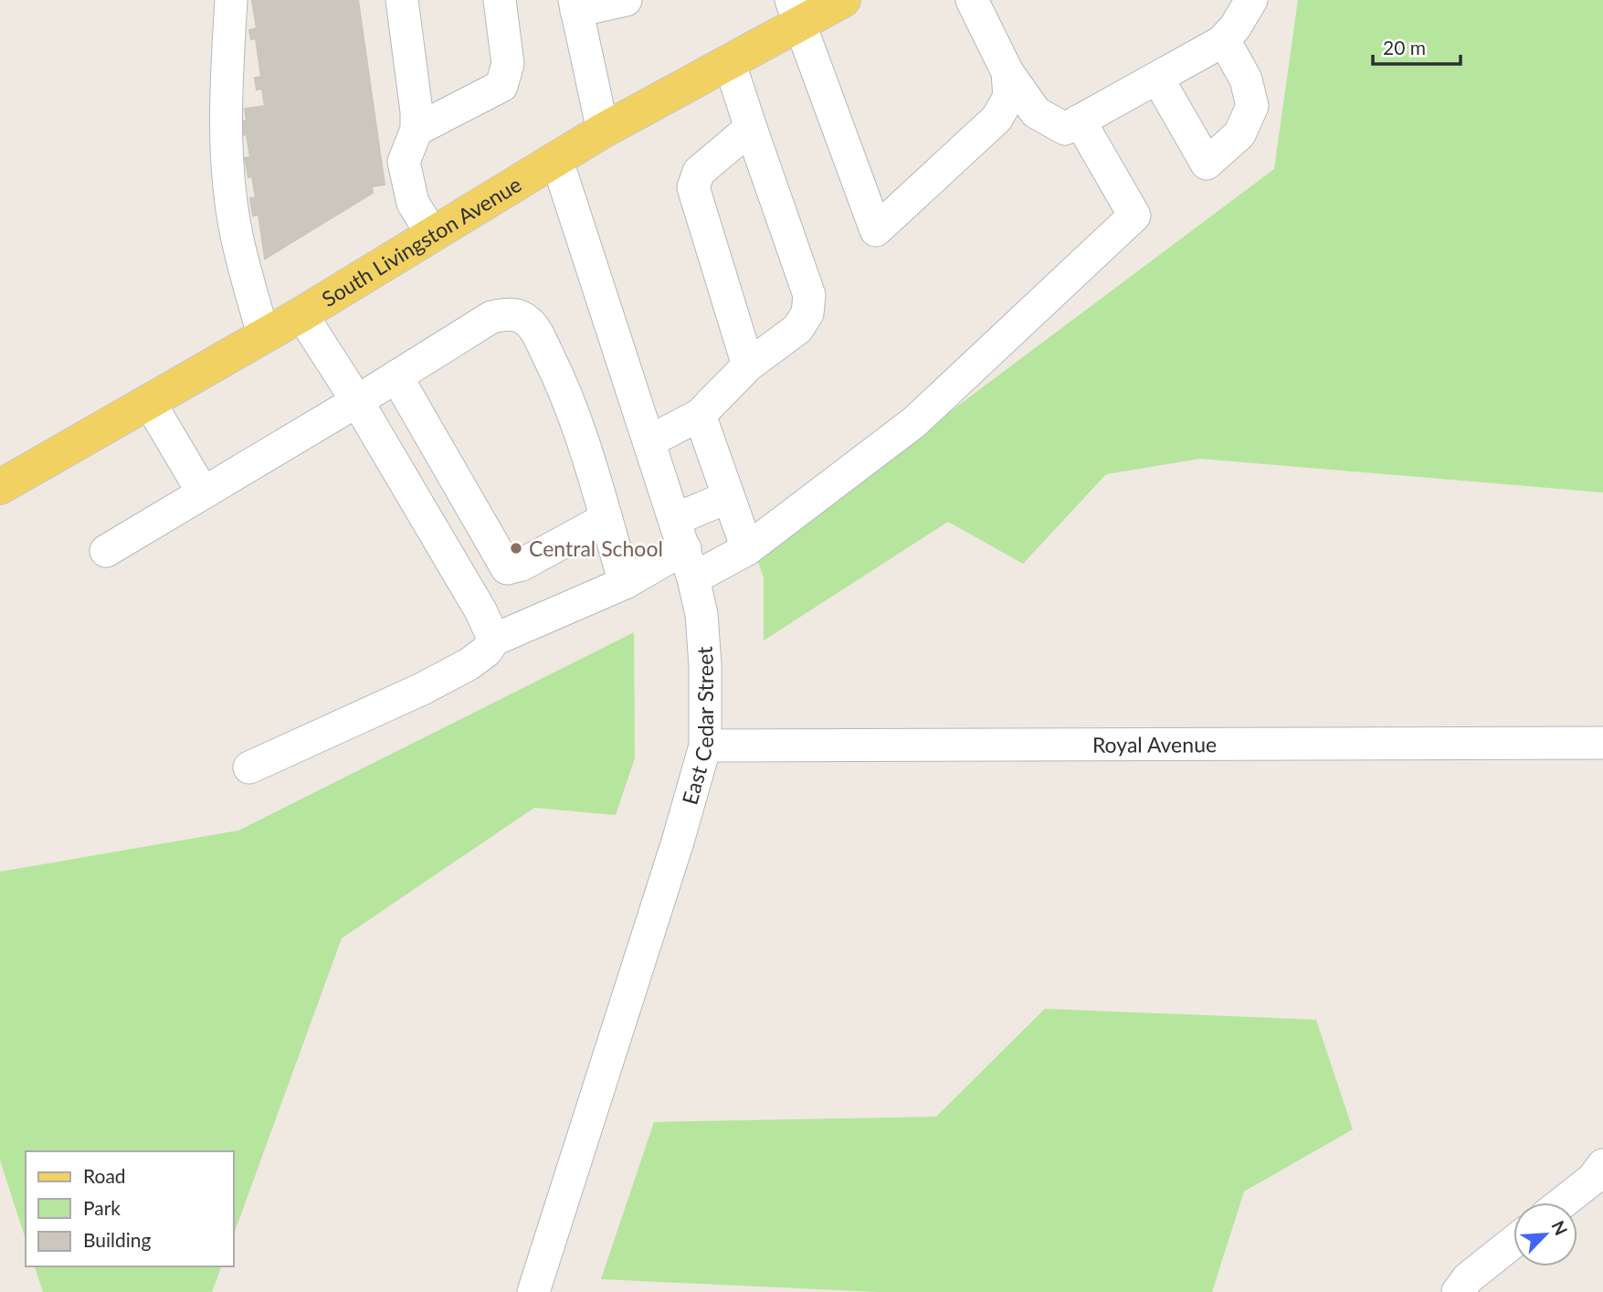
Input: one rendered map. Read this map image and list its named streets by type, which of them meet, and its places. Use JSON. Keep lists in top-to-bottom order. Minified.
{"streets":{"main road":["South Livingston Avenue"],"street":["East Cedar Street","Royal Avenue"]},"crossings":[["South Livingston Avenue","East Cedar Street"],["East Cedar Street","Royal Avenue"]],"places":["Central School"],"legend":["Road","Park","Building"],"scale_bar":"20 m","north":"top right"}
